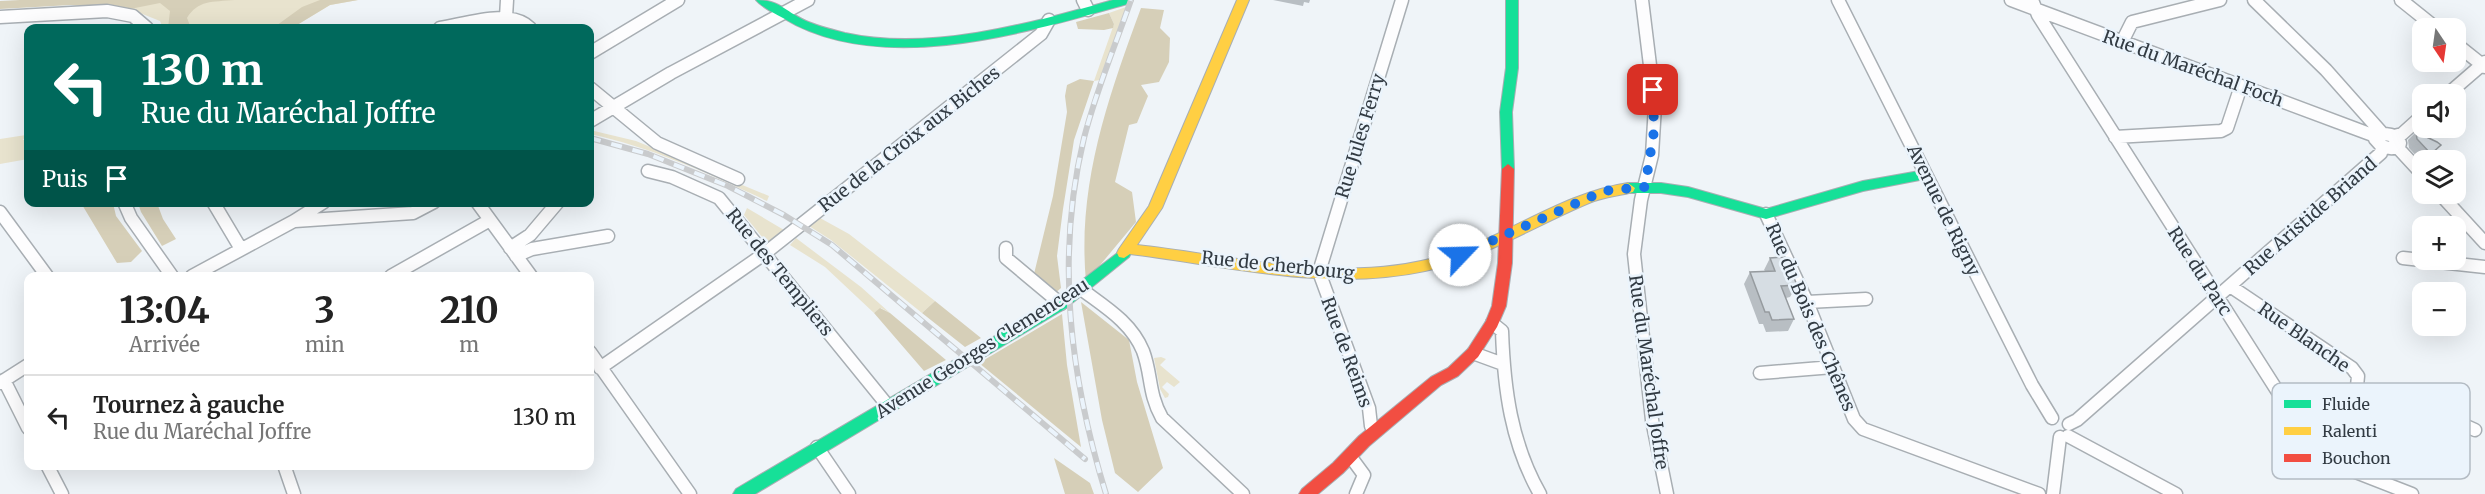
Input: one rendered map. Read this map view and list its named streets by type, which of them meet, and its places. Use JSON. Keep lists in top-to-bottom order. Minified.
{"streets":{"main road":["Rue de Cherbourg","Rue du Bois des Chênes","Avenue Georges Clemenceau"],"street":["Rue du Maréchal Foch","Rue Jules Ferry","Rue de la Croix aux Biches","Avenue de Rigny","Rue Aristide Briand","Rue du Parc","Rue des Templiers","Rue Blanche","Rue de Reims","Rue du Maréchal Joffre"]},"crossings":[["Rue du Maréchal Foch","Rue Aristide Briand"],["Rue du Maréchal Foch","Rue du Parc"],["Rue Jules Ferry","Rue de Cherbourg"],["Rue Jules Ferry","Rue de Reims"],["Rue de la Croix aux Biches","Rue des Templiers"],["Avenue de Rigny","Rue Aristide Briand"],["Avenue de Rigny","Rue du Bois des Chênes"],["Rue Aristide Briand","Rue du Parc"],["Rue Aristide Briand","Rue Blanche"],["Rue de Cherbourg","Rue du Bois des Chênes"],["Rue de Cherbourg","Avenue Georges Clemenceau"],["Rue de Cherbourg","Rue de Reims"],["Rue de Cherbourg","Rue du Maréchal Joffre"],["Rue des Templiers","Avenue Georges Clemenceau"]],"legend":["Fluide","Ralenti","Bouchon"],"north":"bottom","page":{"map_buttons":["+","−"],"turn":["130 m","Rue du Maréchal Joffre"],"then":"Puis","eta":["13:04","Arrivée","3","min","210","m"],"list":[{"name":"Tournez à gauche","note":"Rue du Maréchal Joffre","value":"130 m"}]}}
